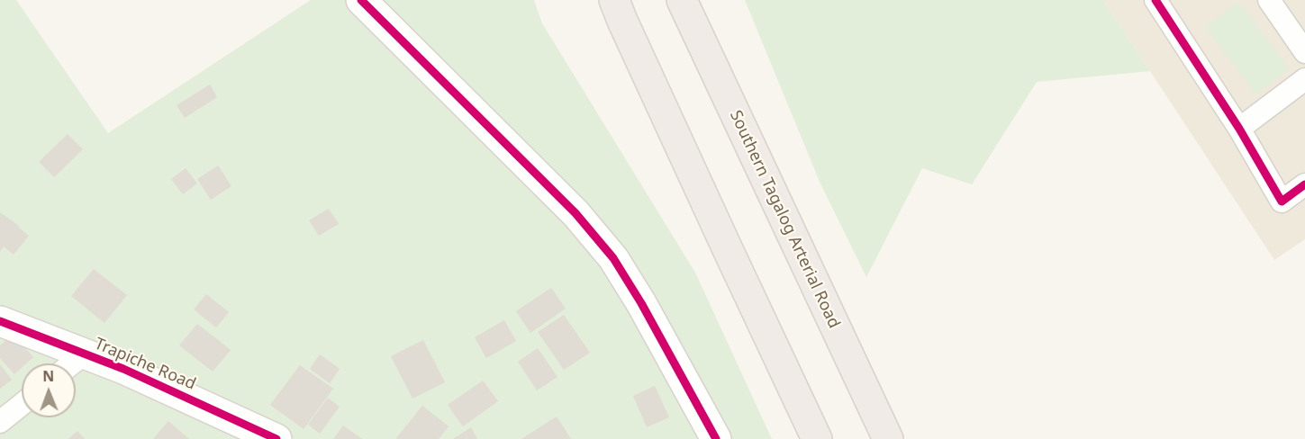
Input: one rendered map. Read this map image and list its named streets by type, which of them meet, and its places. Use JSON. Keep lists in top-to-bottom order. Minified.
{"streets":{"highway":["Southern Tagalog Arterial Road"],"street":["Trapiche Road"]},"north":"top"}
